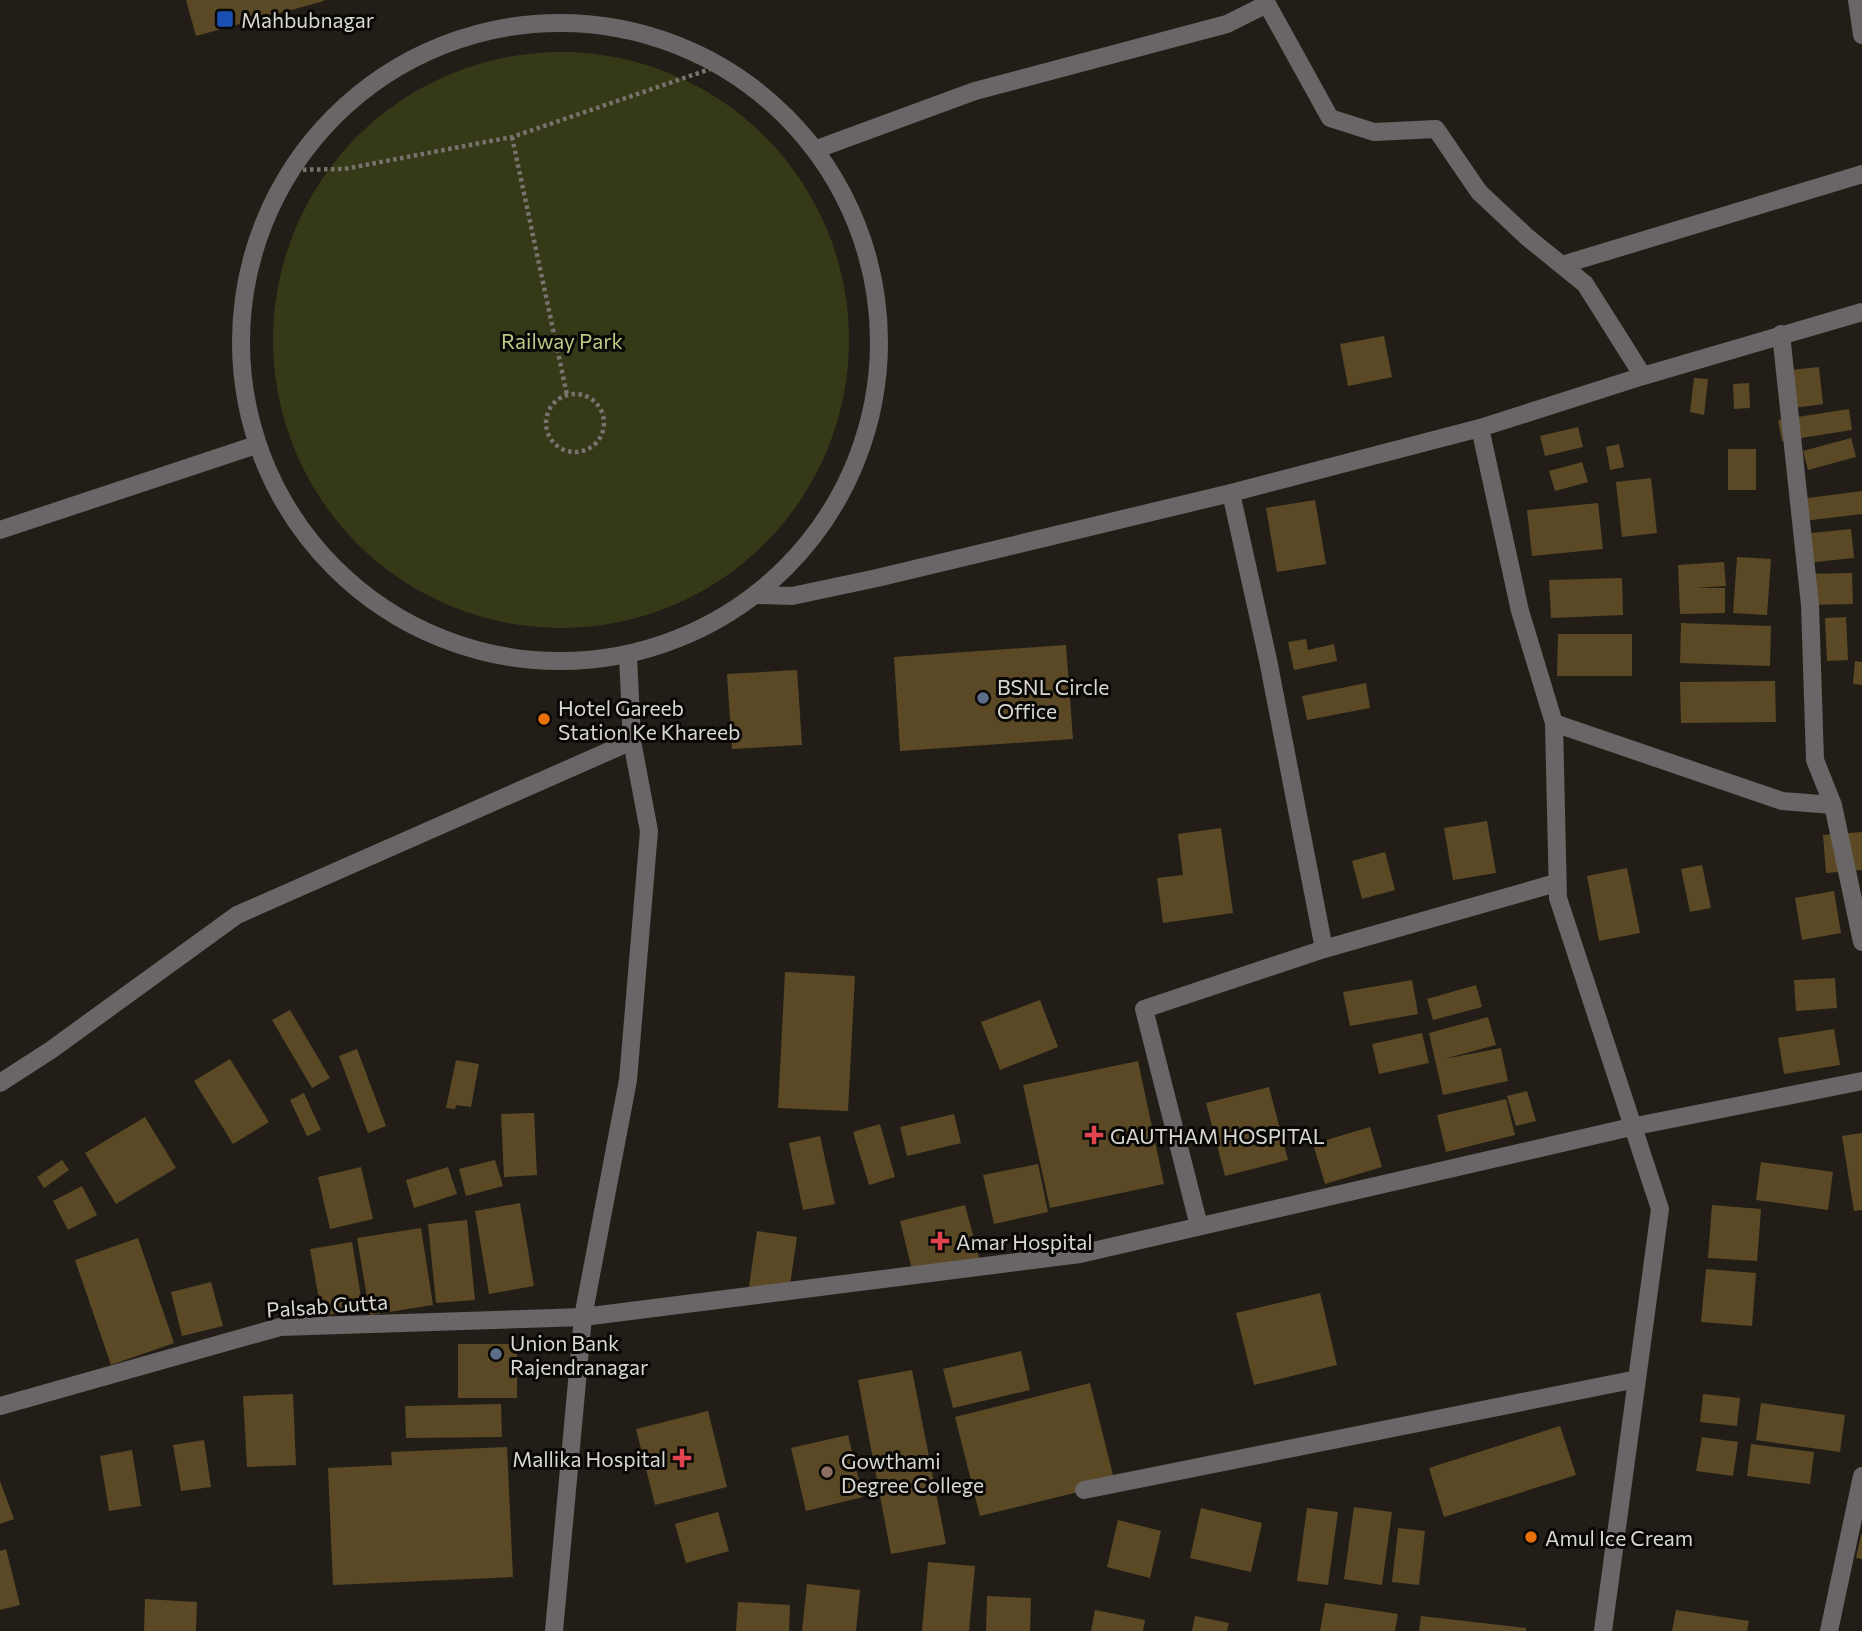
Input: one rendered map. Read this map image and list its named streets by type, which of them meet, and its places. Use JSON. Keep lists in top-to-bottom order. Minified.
{"streets":{"street":["Palsab Gutta"]},"parks":["Railway Park"],"places":{"transit":["Mahbubnagar"],"other":["BSNL Circle Office","Hotel Gareeb Station Ke Khareeb","Union Bank Rajendranagar","Gowthami Degree College","Amul Ice Cream"],"health":["GAUTHAM HOSPITAL","Amar Hospital","Mallika Hospital"]}}
